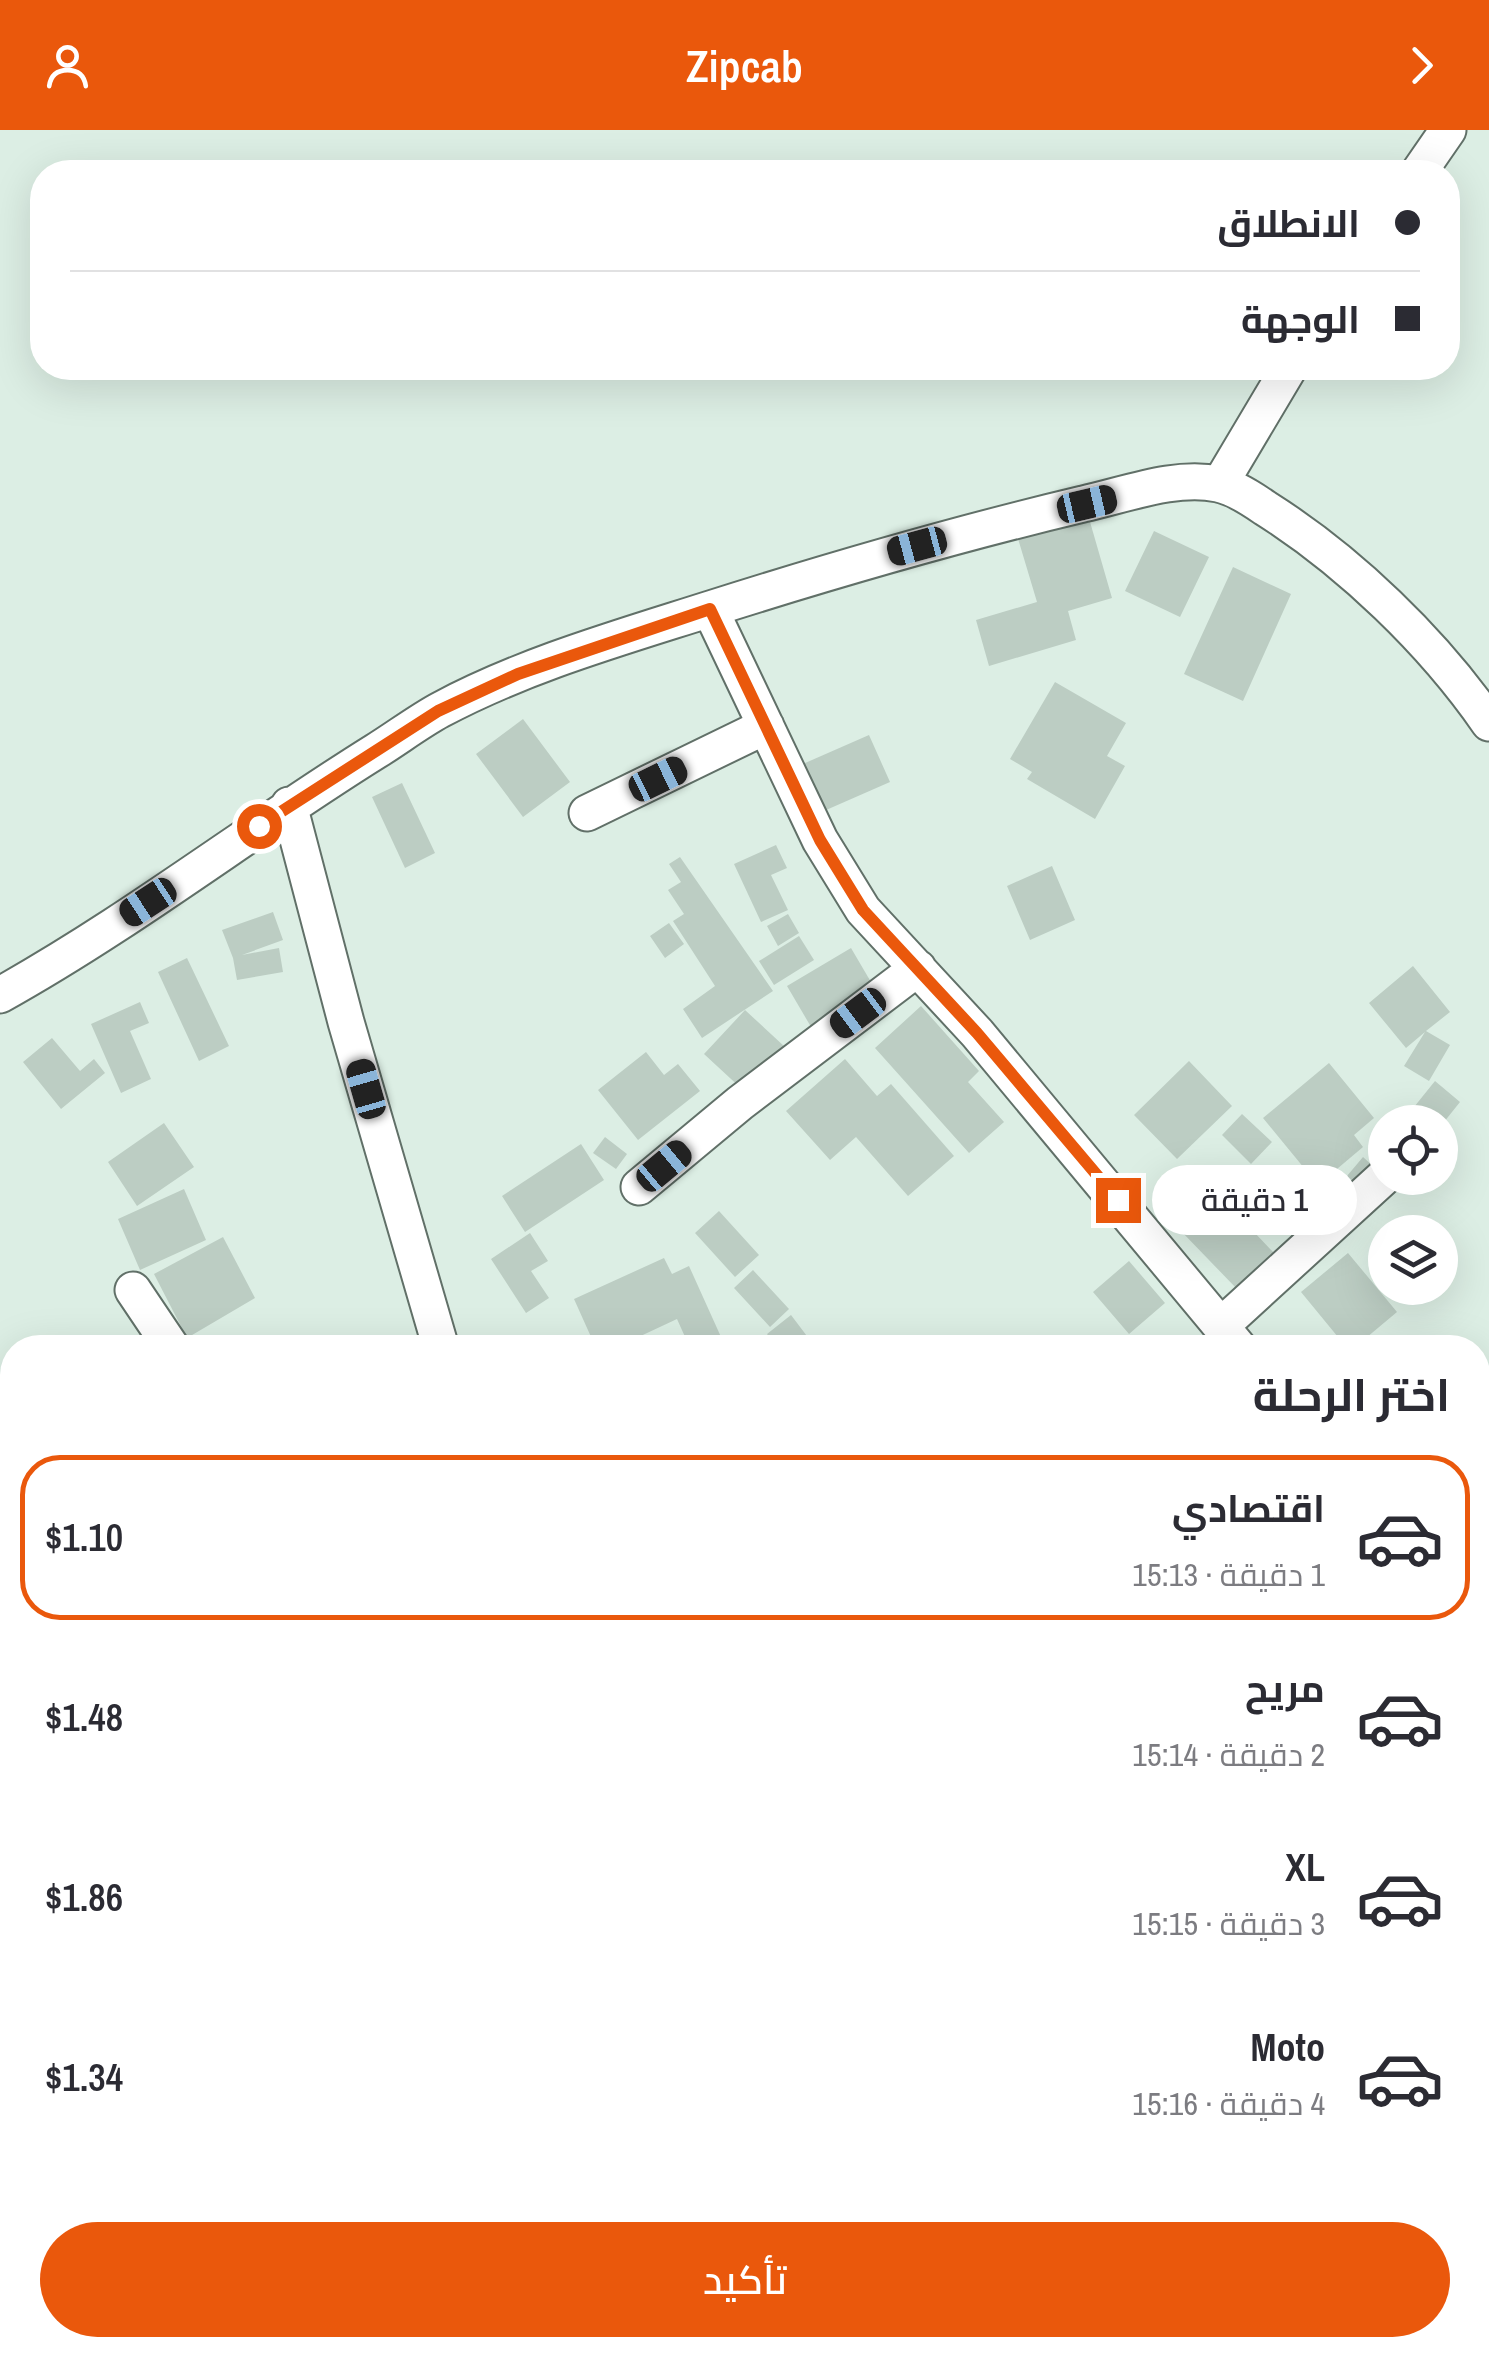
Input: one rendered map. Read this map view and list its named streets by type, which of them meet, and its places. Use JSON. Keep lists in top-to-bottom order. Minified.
{"page":{"header":"Zipcab","banner":["الانطلاق","الوجهة"],"bubble":"1 دقيقة","heading":"اختر الرحلة","list":[{"name":"اقتصادي","note":"1 دقيقة · 15:13","value":"$1.10"},{"name":"مريح","note":"2 دقيقة · 15:14","value":"$1.48"},{"name":"XL","note":"3 دقيقة · 15:15","value":"$1.86"},{"name":"Moto","note":"4 دقيقة · 15:16","value":"$1.34"}],"buttons":"تأكيد"}}
